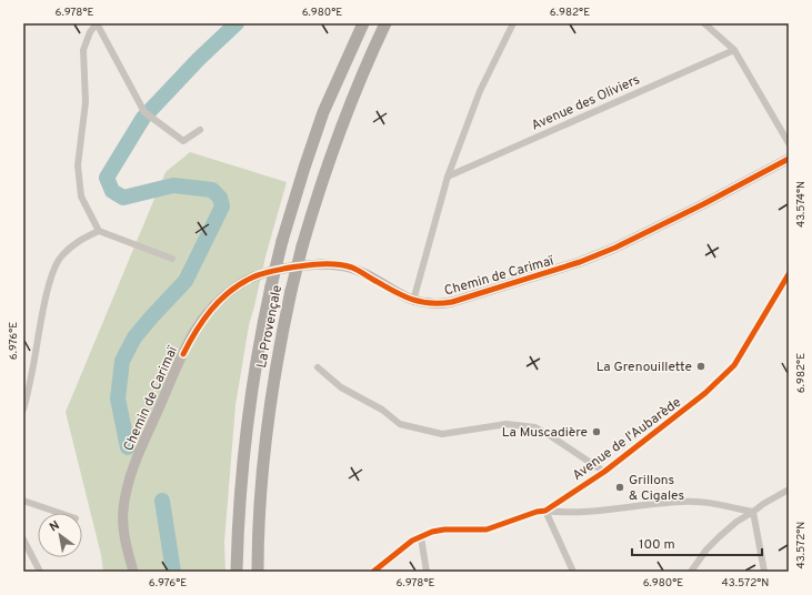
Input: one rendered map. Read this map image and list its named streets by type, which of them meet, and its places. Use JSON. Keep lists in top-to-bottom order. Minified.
{"streets":{"highway":["La Provençale"],"street":["Avenue des Oliviers","Chemin de Carimaï","Avenue de l'Aubarède"]},"places":["La Grenouillette","La Muscadière","Grillons & Cigales"],"scale_bar":"100 m","north":"top left","coordinates":["6.978°E","6.980°E","6.982°E","43.574°N","6.976°E","43.572°N"]}
